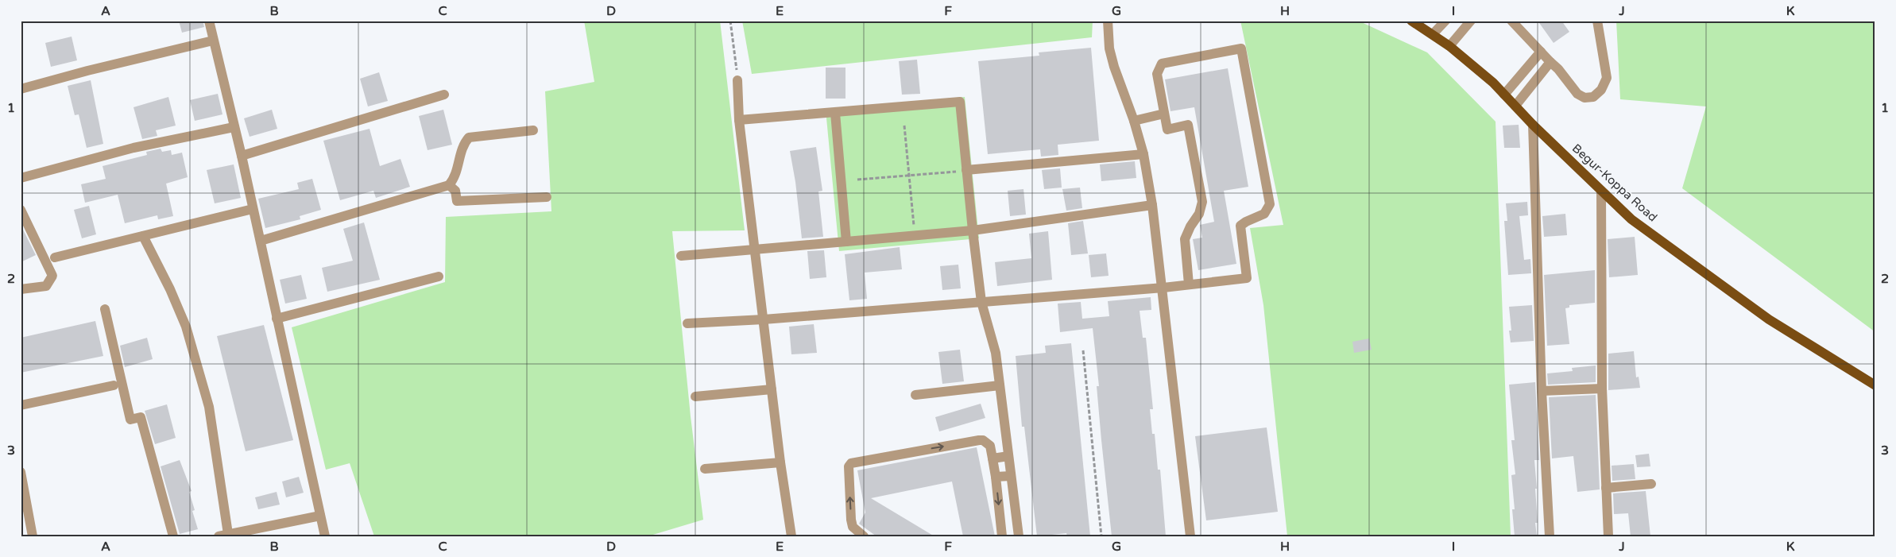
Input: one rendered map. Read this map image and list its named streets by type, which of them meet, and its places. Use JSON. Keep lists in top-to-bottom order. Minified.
{"streets":{"main road":["Begur-Koppa Road"]},"grid":{"columns":["A","B","C","D","E","F","G","H","I","J","K"],"rows":["1","2","3"]}}
